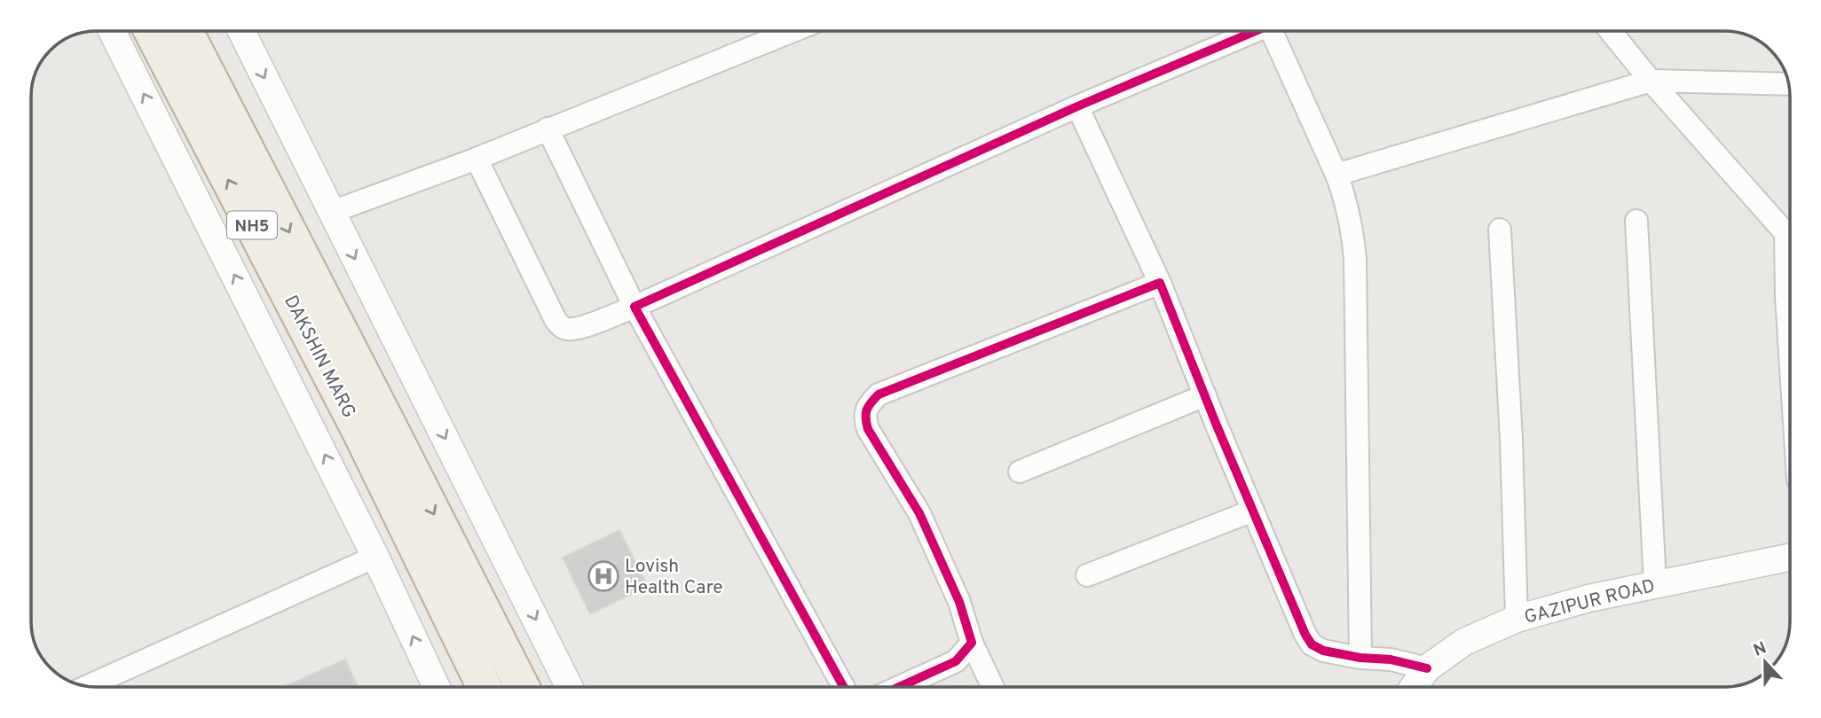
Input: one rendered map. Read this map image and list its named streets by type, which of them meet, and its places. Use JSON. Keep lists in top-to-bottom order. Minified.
{"streets":{"highway":["NH5","DAKSHIN MARG"],"street":["GAZIPUR ROAD"]},"crossings":[["NH5","DAKSHIN MARG"]],"places":{"hospital":["Lovish Health Care"]},"north":"top"}
